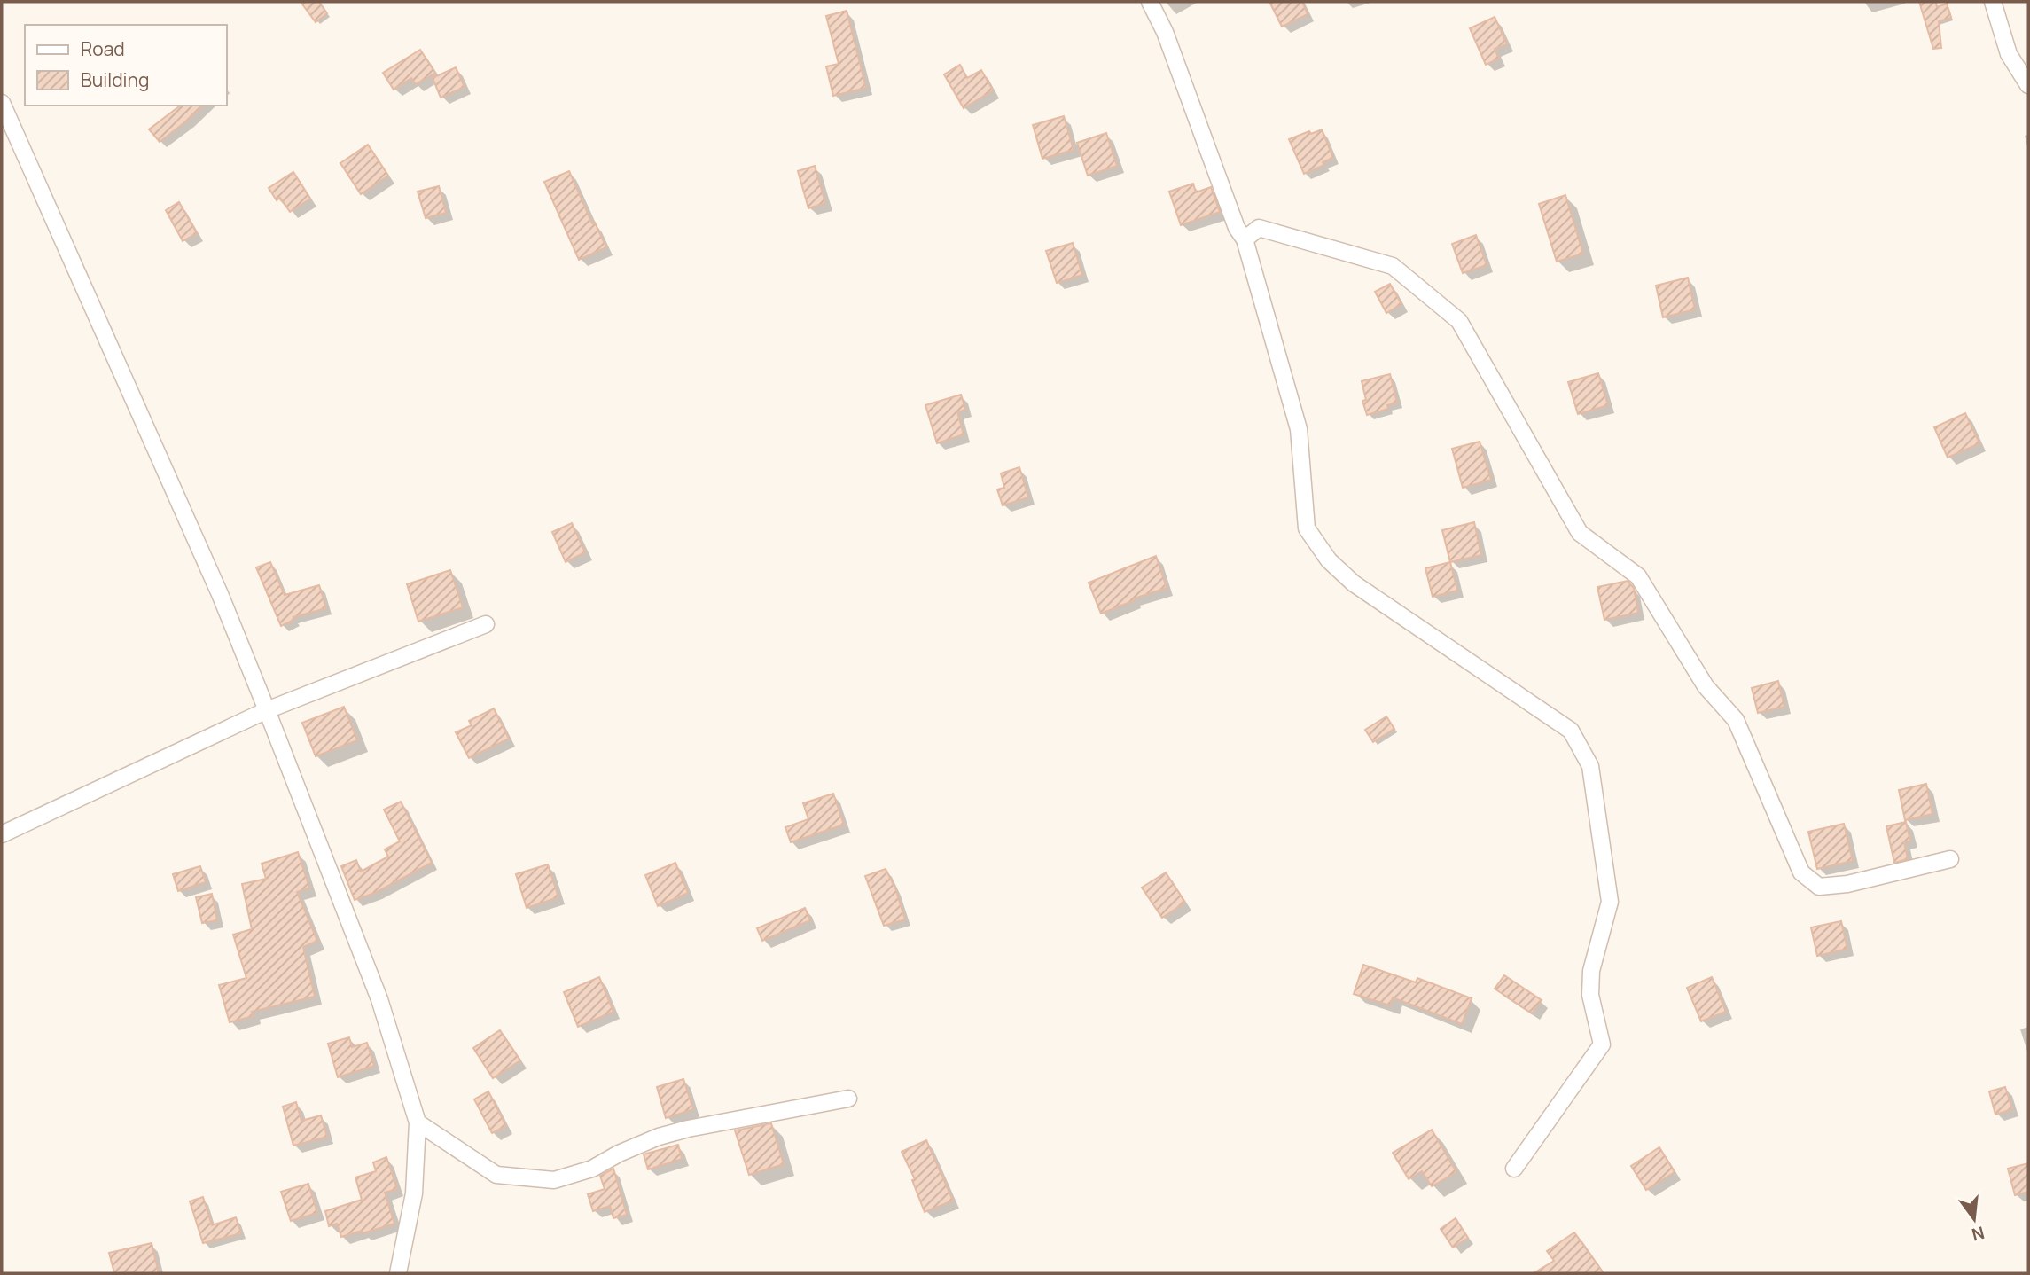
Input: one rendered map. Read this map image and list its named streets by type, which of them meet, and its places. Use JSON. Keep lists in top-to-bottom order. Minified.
{"legend":["Road","Building"],"north":"bottom"}
